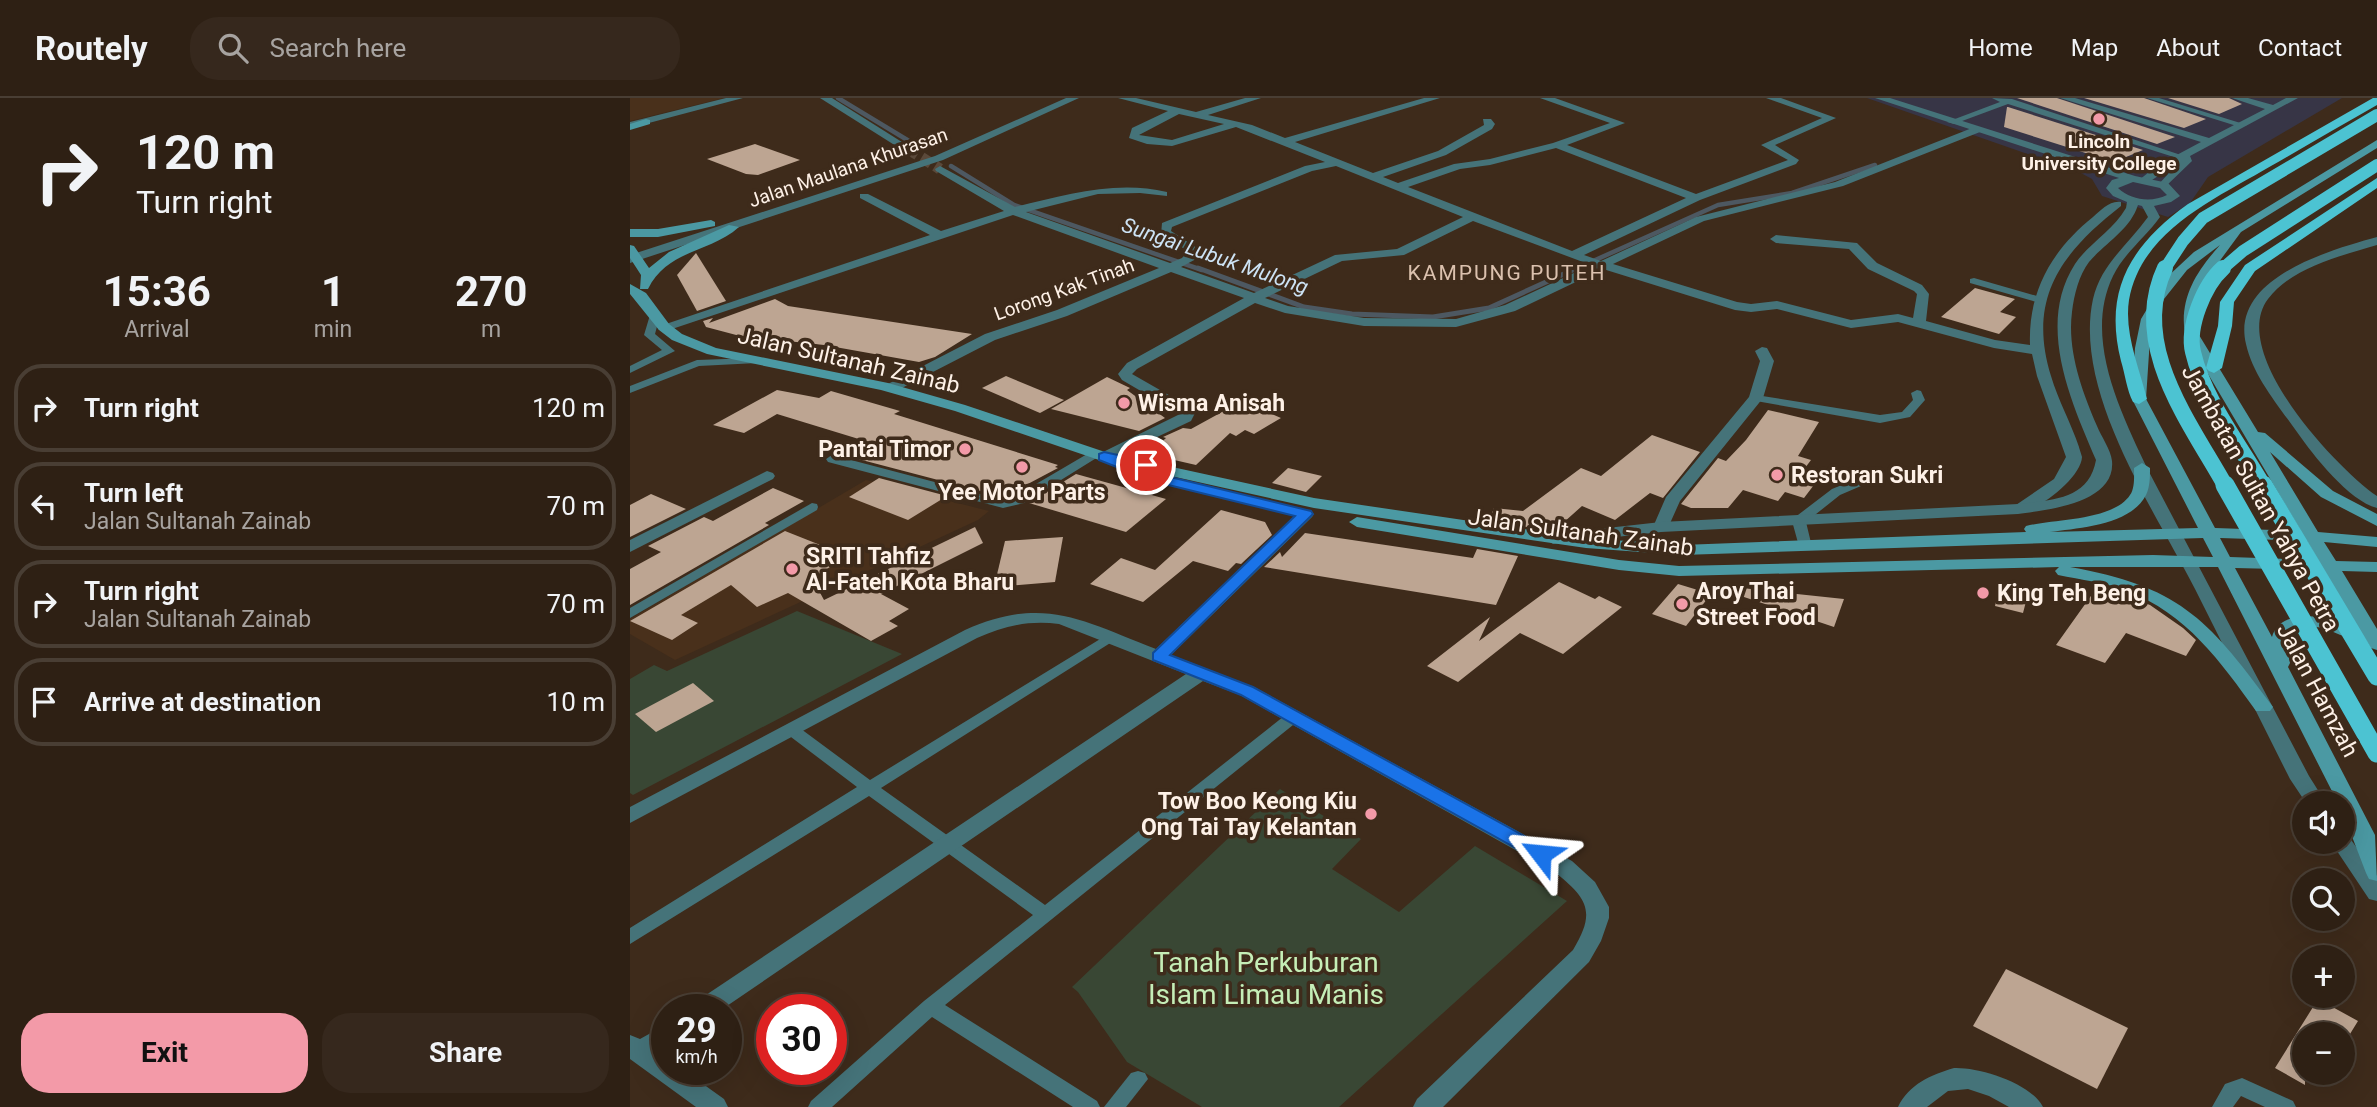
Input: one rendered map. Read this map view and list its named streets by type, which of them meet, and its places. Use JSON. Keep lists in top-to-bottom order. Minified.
{"streets":{"highway":["Jambatan Sultan Yahya Petra"],"main road":["Jalan Sultanah Zainab","Jalan Hamzah"],"street":["Jalan Maulana Khurasan","Lorong Kak Tinah"]},"crossings":[["Lorong Kak Tinah","Jalan Sultanah Zainab"],["Jalan Sultanah Zainab","Jalan Hamzah"]],"districts":["KAMPUNG PUTEH"],"water":["Sungai Lubuk Mulong"],"parks":["Tanah Perkuburan Islam Limau Manis"],"places":["Lincoln University College","Wisma Anisah","Pantai Timor","Yee Motor Parts","Restoran Sukri","SRITI Tahfiz Al-Fateh Kota Bharu","King Teh Beng","Aroy Thai Street Food","Tow Boo Keong Kiu Ong Tai Tay Kelantan"],"page":{"header":"Routely","search":"Search here","nav":["Home","Map","About","Contact"],"turn":["120 m","Turn right"],"eta":["15:36","Arrival","1","min","270","m"],"list":[{"name":"Turn right","value":"120 m"},{"name":"Turn left","note":"Jalan Sultanah Zainab","value":"70 m"},{"name":"Turn right","note":"Jalan Sultanah Zainab","value":"70 m"},{"name":"Arrive at destination","value":"10 m"}],"map_buttons":["+","−"],"speed":"29 km/h","limit":"30","buttons":["Exit","Share"]}}
